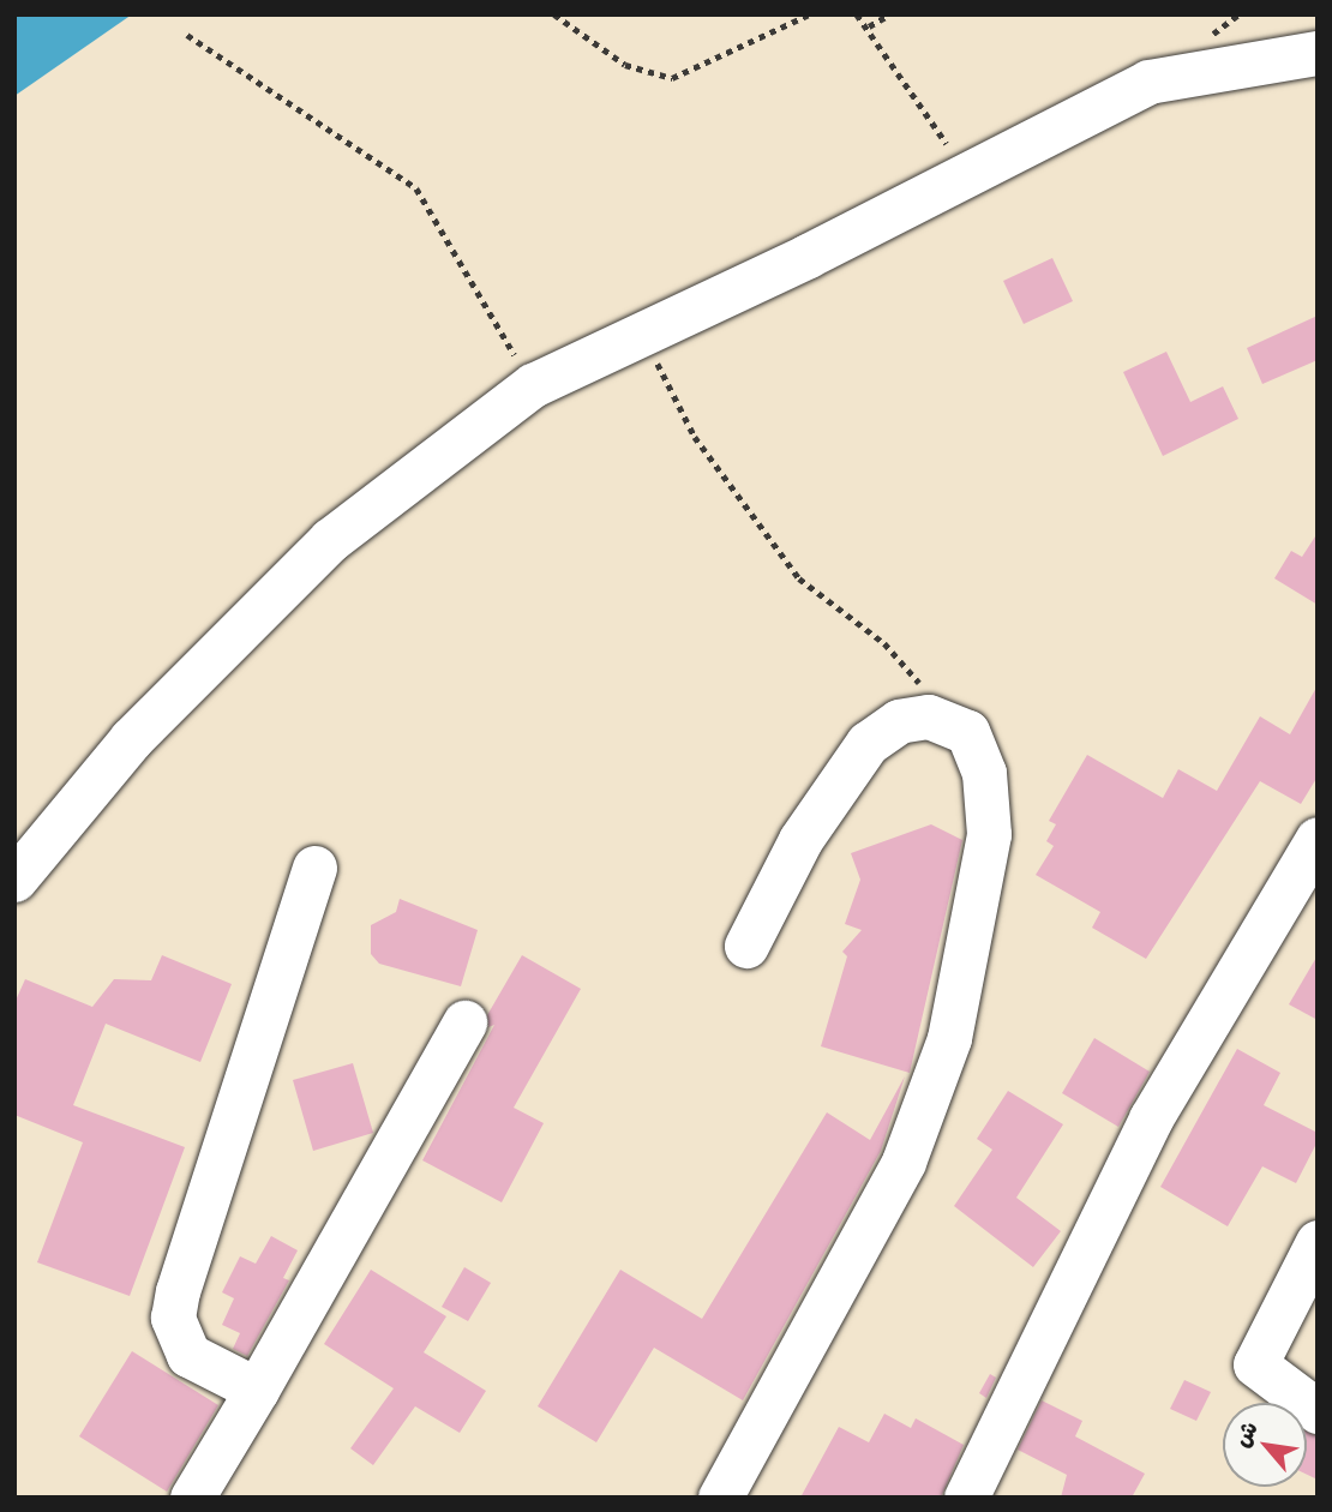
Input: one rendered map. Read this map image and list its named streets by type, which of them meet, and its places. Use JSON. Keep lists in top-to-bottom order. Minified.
{"north":"top left"}
